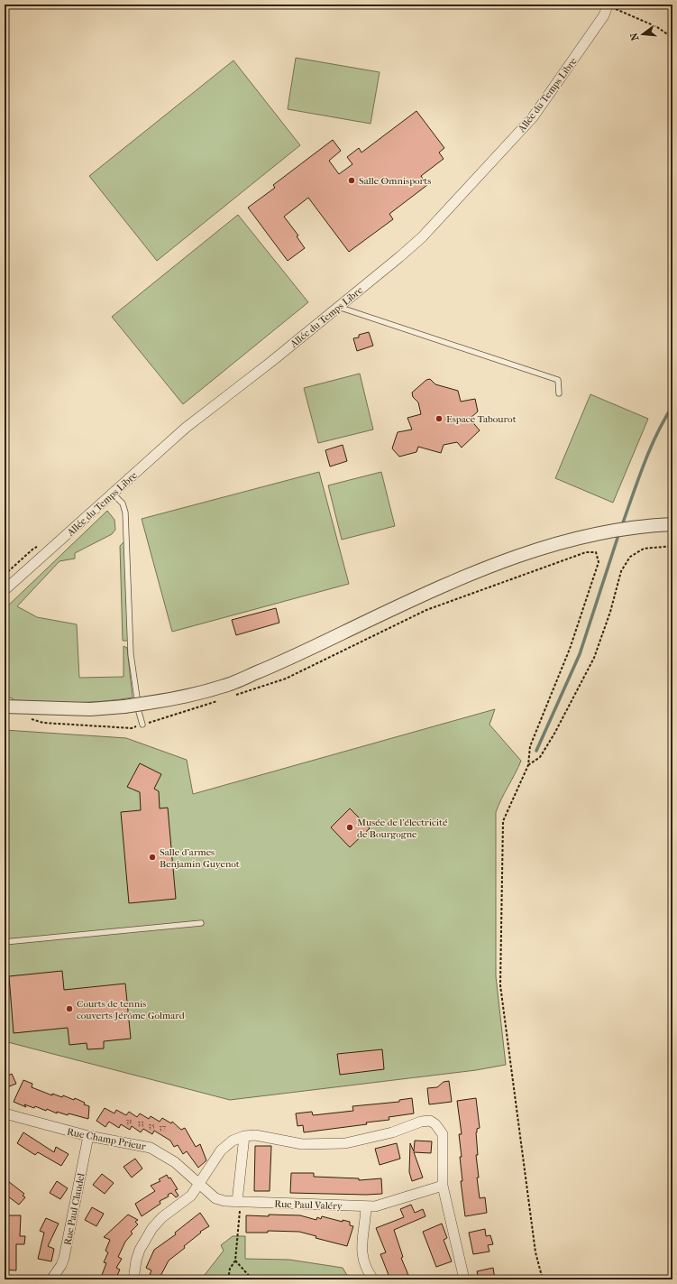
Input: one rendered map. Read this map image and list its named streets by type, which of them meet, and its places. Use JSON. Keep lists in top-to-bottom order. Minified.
{"streets":{"street":["Allée du Temps Libre","Rue Champ Prieur","Rue Paul Valéry","Rue Paul Claudel"]},"crossings":[["Rue Champ Prieur","Rue Paul Valéry"],["Rue Champ Prieur","Rue Paul Claudel"]],"places":["Salle Omnisports","Espace Tabourot","Musée de l'électricité de Bourgogne","Salle d'armes Benjamin Guyenot","Courts de tennis couverts Jérôme Golmard"],"house_numbers":["31","33","35","37"],"north":"left"}
